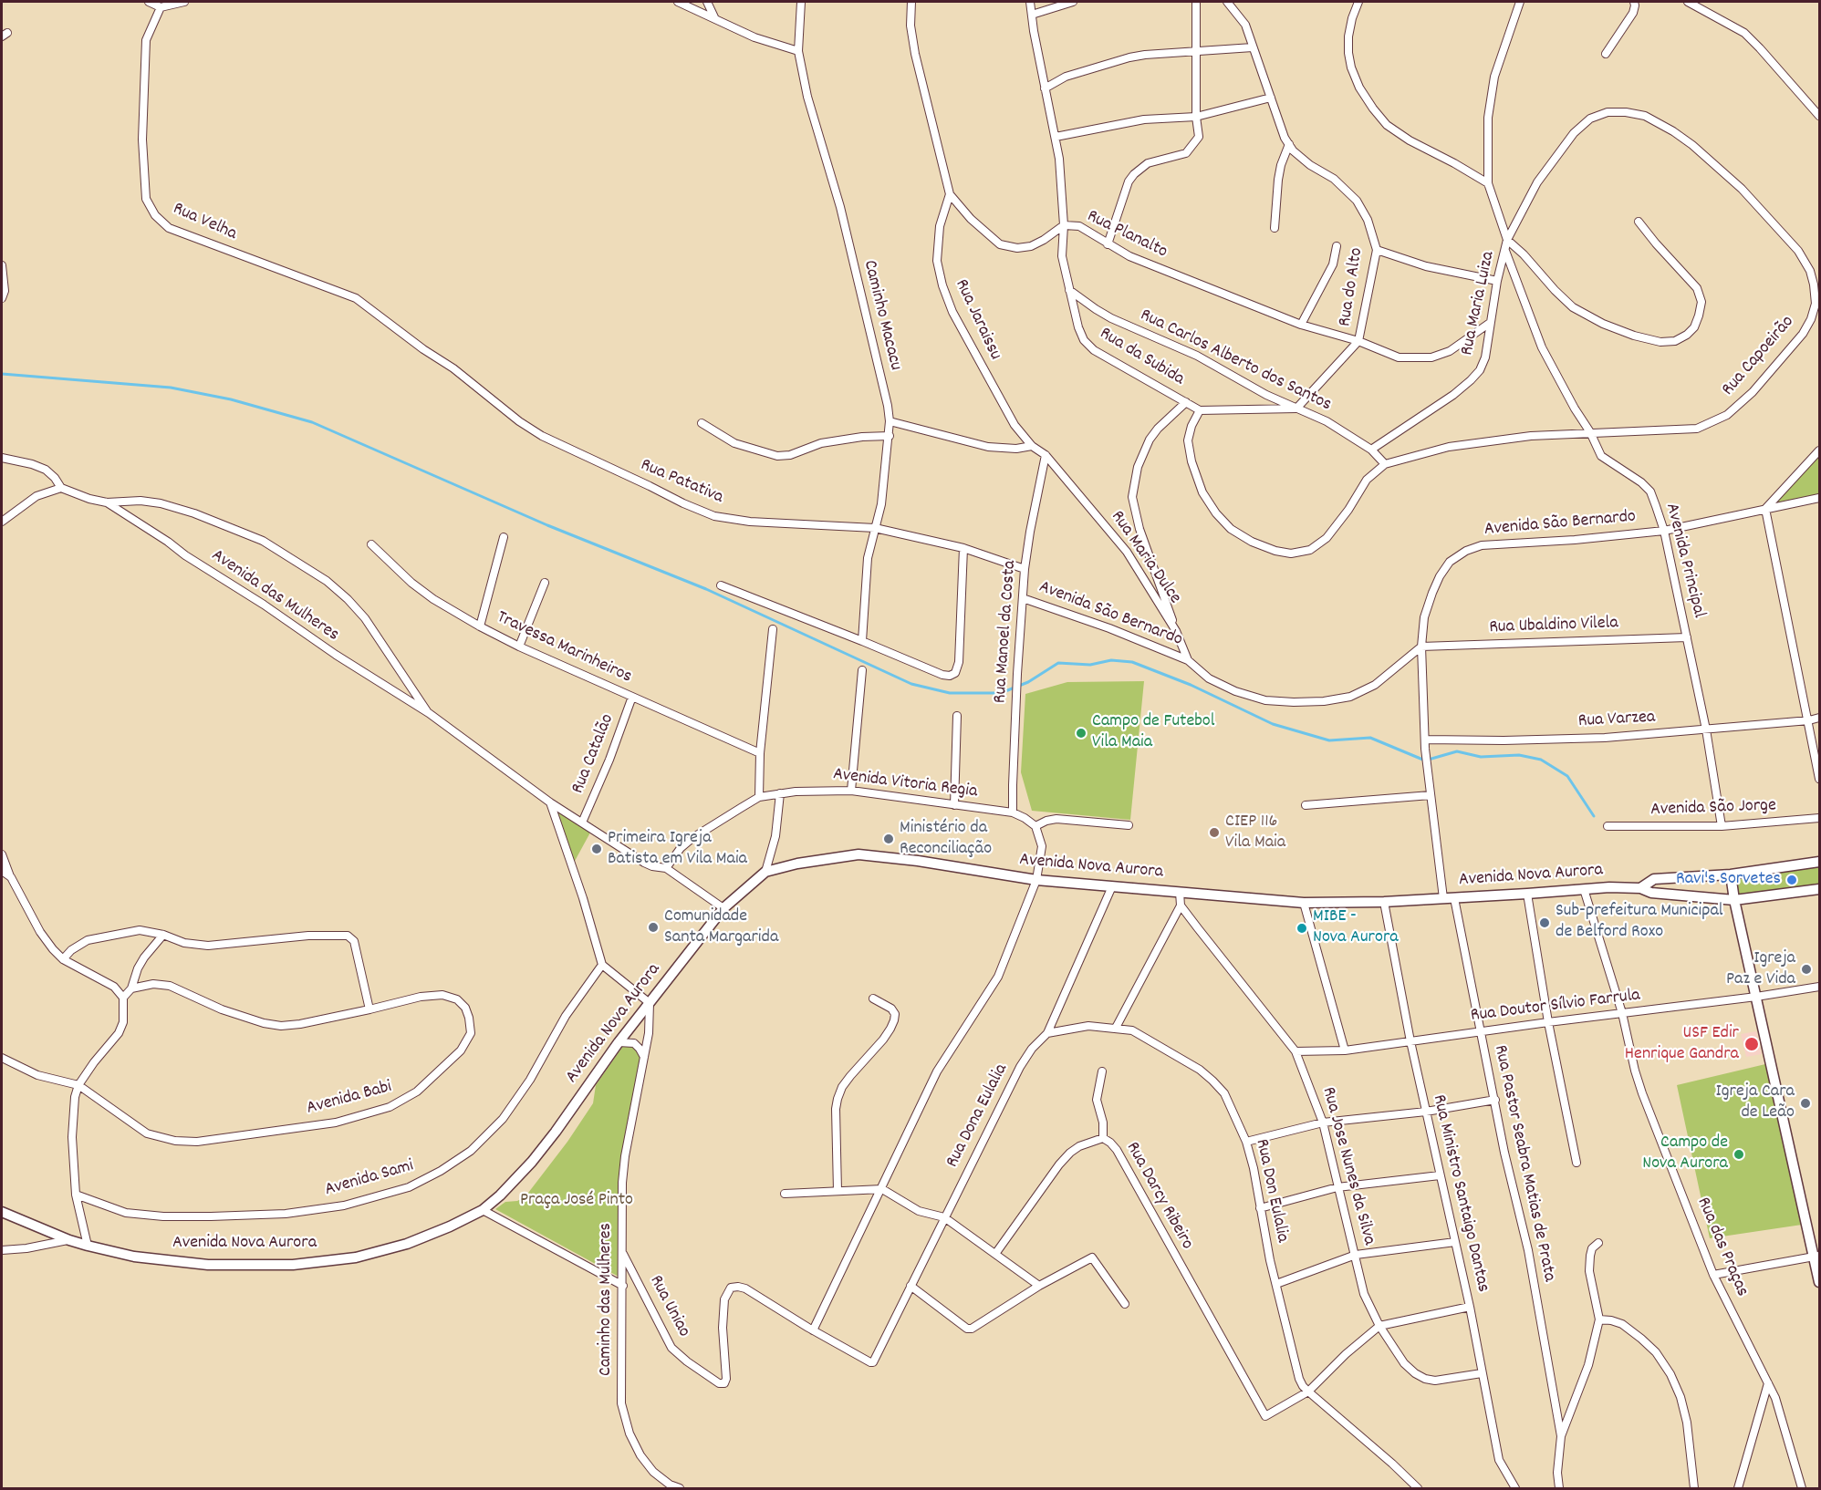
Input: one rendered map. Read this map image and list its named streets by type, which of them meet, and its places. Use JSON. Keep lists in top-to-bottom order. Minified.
{"streets":{"street":["Rua Velha","Rua Planalto","Rua do Alto","Rua Maria Luiza","Caminho Macacu","Rua Jaraissu","Rua Capoeirão","Rua da Subida","Rua Carlos Alberto dos Santos","Rua Patativa","Avenida São Bernardo","Rua Maria Dulce","Avenida Principal","Avenida das Mulheres","Rua Ubaldino Vilela","Rua Manoel da Costa","Travessa Marinheiros","Rua Varzea","Rua Catalão","Avenida Vitoria Regia","Avenida São Jorge","Avenida Nova Aurora","Rua Doutor Sílvio Farrula","Avenida Babi","Rua Dona Eulalia","Rua Pastor Seabra Matias de Prata","Rua Jose Nunes da Silva","Avenida Sami","Rua Don Eulalia","Rua Ministro Santaigo Dantas","Rua Darcy Ribeiro","Rua das Praças","Caminho das Mulheres","Rua Uniao"]},"crossings":[["Rua Velha","Rua Patativa"],["Rua Planalto","Rua do Alto"],["Rua Planalto","Rua Maria Luiza"],["Rua Planalto","Rua Jaraissu"],["Rua Planalto","Rua da Subida"],["Rua do Alto","Rua Maria Luiza"],["Rua do Alto","Rua Capoeirão"],["Rua do Alto","Rua da Subida"],["Rua do Alto","Rua Carlos Alberto dos Santos"],["Rua Maria Luiza","Rua Capoeirão"],["Rua Maria Luiza","Rua da Subida"],["Rua Maria Luiza","Rua Carlos Alberto dos Santos"],["Rua Maria Luiza","Avenida Principal"],["Caminho Macacu","Rua Patativa"],["Rua Jaraissu","Rua Maria Dulce"],["Rua Jaraissu","Rua Manoel da Costa"],["Rua Capoeirão","Rua da Subida"],["Rua Capoeirão","Rua Carlos Alberto dos Santos"],["Rua Capoeirão","Avenida Principal"],["Rua da Subida","Rua Carlos Alberto dos Santos"],["Rua Patativa","Rua Manoel da Costa"],["Avenida São Bernardo","Rua Maria Dulce"],["Avenida São Bernardo","Avenida Principal"],["Avenida São Bernardo","Rua Ubaldino Vilela"],["Avenida São Bernardo","Rua Manoel da Costa"],["Avenida São Bernardo","Rua Varzea"],["Avenida São Bernardo","Avenida Nova Aurora"],["Rua Maria Dulce","Rua Manoel da Costa"],["Avenida Principal","Rua Ubaldino Vilela"],["Avenida Principal","Rua Varzea"],["Avenida Principal","Avenida São Jorge"],["Avenida das Mulheres","Rua Catalão"],["Avenida das Mulheres","Avenida Vitoria Regia"],["Avenida das Mulheres","Avenida Nova Aurora"],["Rua Manoel da Costa","Avenida Vitoria Regia"],["Travessa Marinheiros","Rua Catalão"],["Avenida Nova Aurora","Rua Dona Eulalia"],["Avenida Nova Aurora","Rua Pastor Seabra Matias de Prata"],["Avenida Nova Aurora","Rua Ministro Santaigo Dantas"],["Avenida Nova Aurora","Rua das Praças"],["Avenida Nova Aurora","Caminho das Mulheres"],["Rua Doutor Sílvio Farrula","Rua Pastor Seabra Matias de Prata"],["Rua Doutor Sílvio Farrula","Rua Jose Nunes da Silva"],["Rua Doutor Sílvio Farrula","Rua Ministro Santaigo Dantas"],["Rua Doutor Sílvio Farrula","Rua das Praças"],["Rua Dona Eulalia","Rua Don Eulalia"],["Rua Dona Eulalia","Rua Uniao"],["Rua Jose Nunes da Silva","Rua Ministro Santaigo Dantas"],["Rua Don Eulalia","Rua Darcy Ribeiro"],["Caminho das Mulheres","Rua Uniao"]],"parks":["Praça José Pinto"],"places":["Campo de Futebol Vila Maia","CIEP 116 Vila Maia","Ministério da Reconciliação","Primeira Igreja Batista em Vila Maia","Ravi's Sorvetes","Sub-prefeitura Municipal de Belford Roxo","Comunidade Santa Margarida","MIBE - Nova Aurora","Igreja Paz e Vida","USF Edir Henrique Gandra","Igreja Cara de Leão","Campo de Nova Aurora"]}
